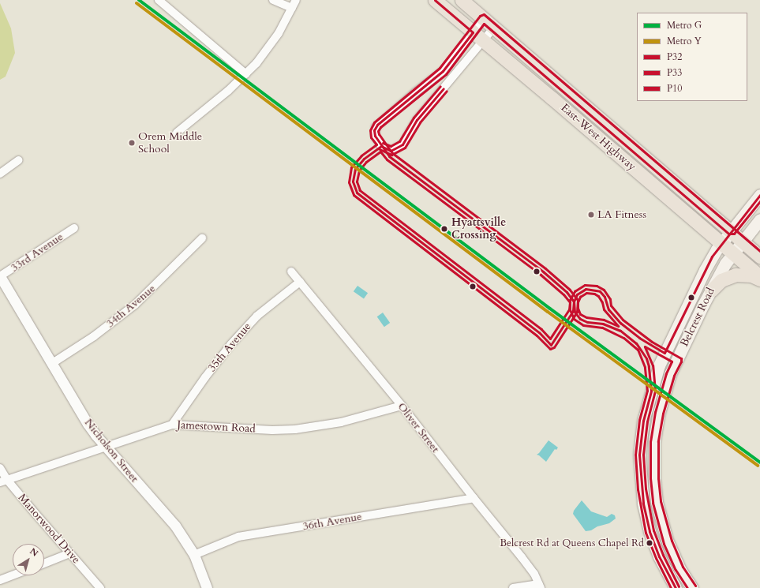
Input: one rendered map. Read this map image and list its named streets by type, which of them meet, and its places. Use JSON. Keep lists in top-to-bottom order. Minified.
{"streets":{"main road":["East-West Highway","Belcrest Road"],"street":["33rd Avenue","34th Avenue","35th Avenue","Jamestown Road","Oliver Street","Nicholson Street","36th Avenue","Manorwood Drive"]},"crossings":[["East-West Highway","Belcrest Road"],["33rd Avenue","Nicholson Street"],["34th Avenue","Nicholson Street"],["35th Avenue","Jamestown Road"],["35th Avenue","Oliver Street"],["Jamestown Road","Oliver Street"],["Jamestown Road","Nicholson Street"],["Jamestown Road","Manorwood Drive"],["Oliver Street","36th Avenue"],["Nicholson Street","36th Avenue"]],"places":["Orem Middle School","LA Fitness","Hyattsville Crossing","Belcrest Rd at Queens Chapel Rd"],"lines":["metro line G","transit line P32","metro line Y","transit line P10","transit line P33"],"legend":["Metro G","Metro Y","P32","P33","P10"],"north":"top right"}
